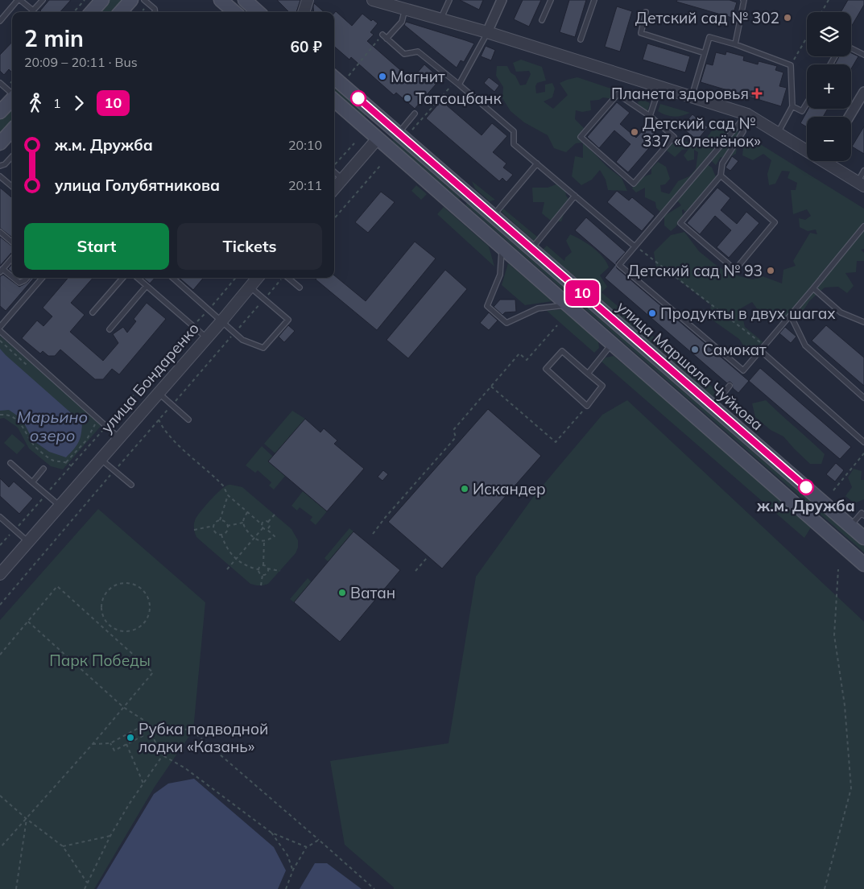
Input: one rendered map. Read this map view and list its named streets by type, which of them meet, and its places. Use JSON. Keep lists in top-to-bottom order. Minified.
{"streets":{"main road":["улица Маршала Чуйкова"],"street":["улица Бондаренко"]},"water":["Марьино озеро"],"parks":["Парк Победы"],"places":{"other":["Детский сад № 302","Магнит","Татсоцбанк","Детский сад № 337 «Оленёнок»","Детский сад № 93","Продукты в двух шагах","Самокат","ж.м. Дружба","Искандер","Ватан","Рубка подводной лодки «Казань»"],"health":["Планета здоровья"]},"lines":["bus line 10"],"page":{"on_map":"10","map_buttons":["+","−"],"heading":["2 min","20:09 – 20:11 · Bus","60 ₽"],"legs":["1","10"],"list":[{"name":"ж.м. Дружба","value":"20:10"},{"name":"улица Голубятникова","value":"20:11"}],"buttons":["Start","Tickets"]}}
